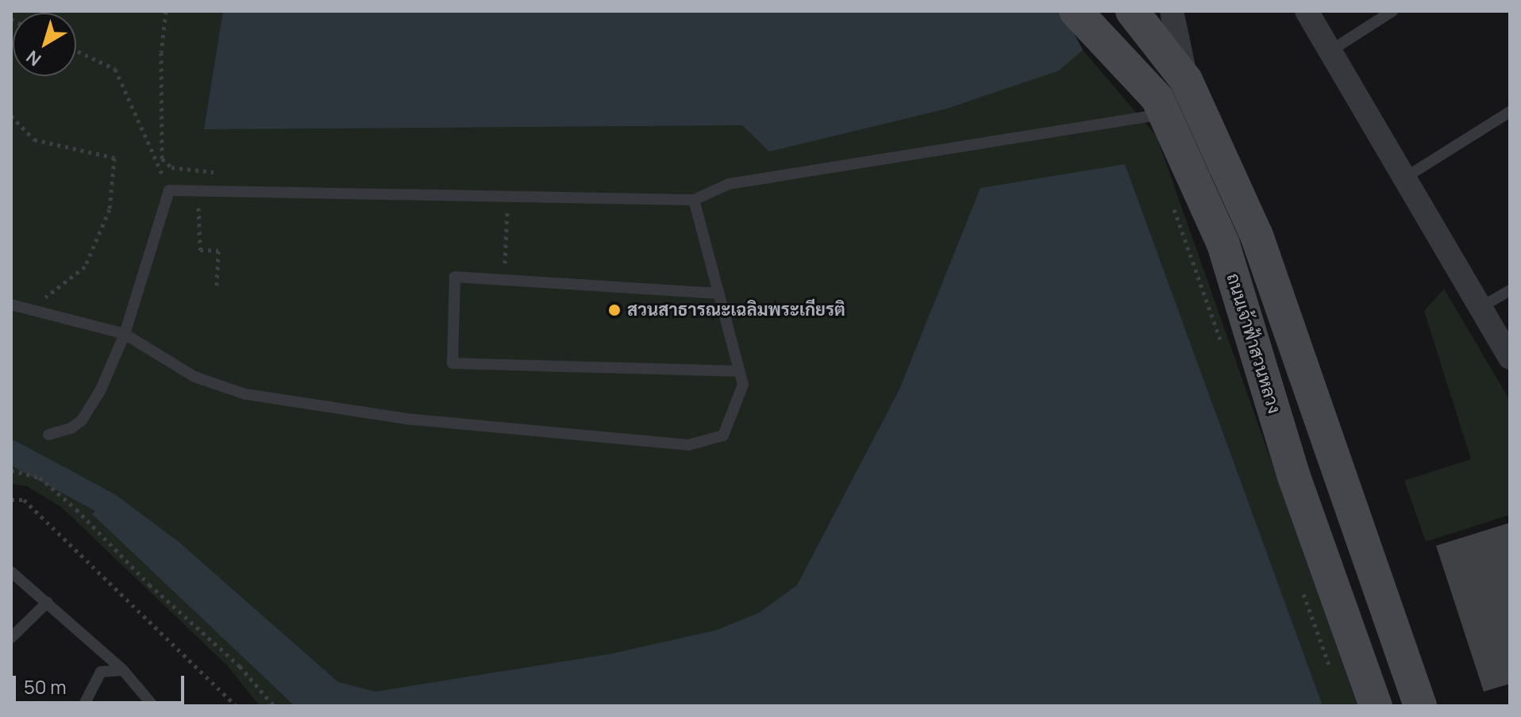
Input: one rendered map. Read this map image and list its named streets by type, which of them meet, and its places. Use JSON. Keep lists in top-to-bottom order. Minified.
{"streets":{"main road":["ถนนเจ้าฟ้าสวนหลวง"]},"places":["สวนสาธารณะเฉลิมพระเกียรติ"],"scale_bar":"50 m","north":"bottom left"}
